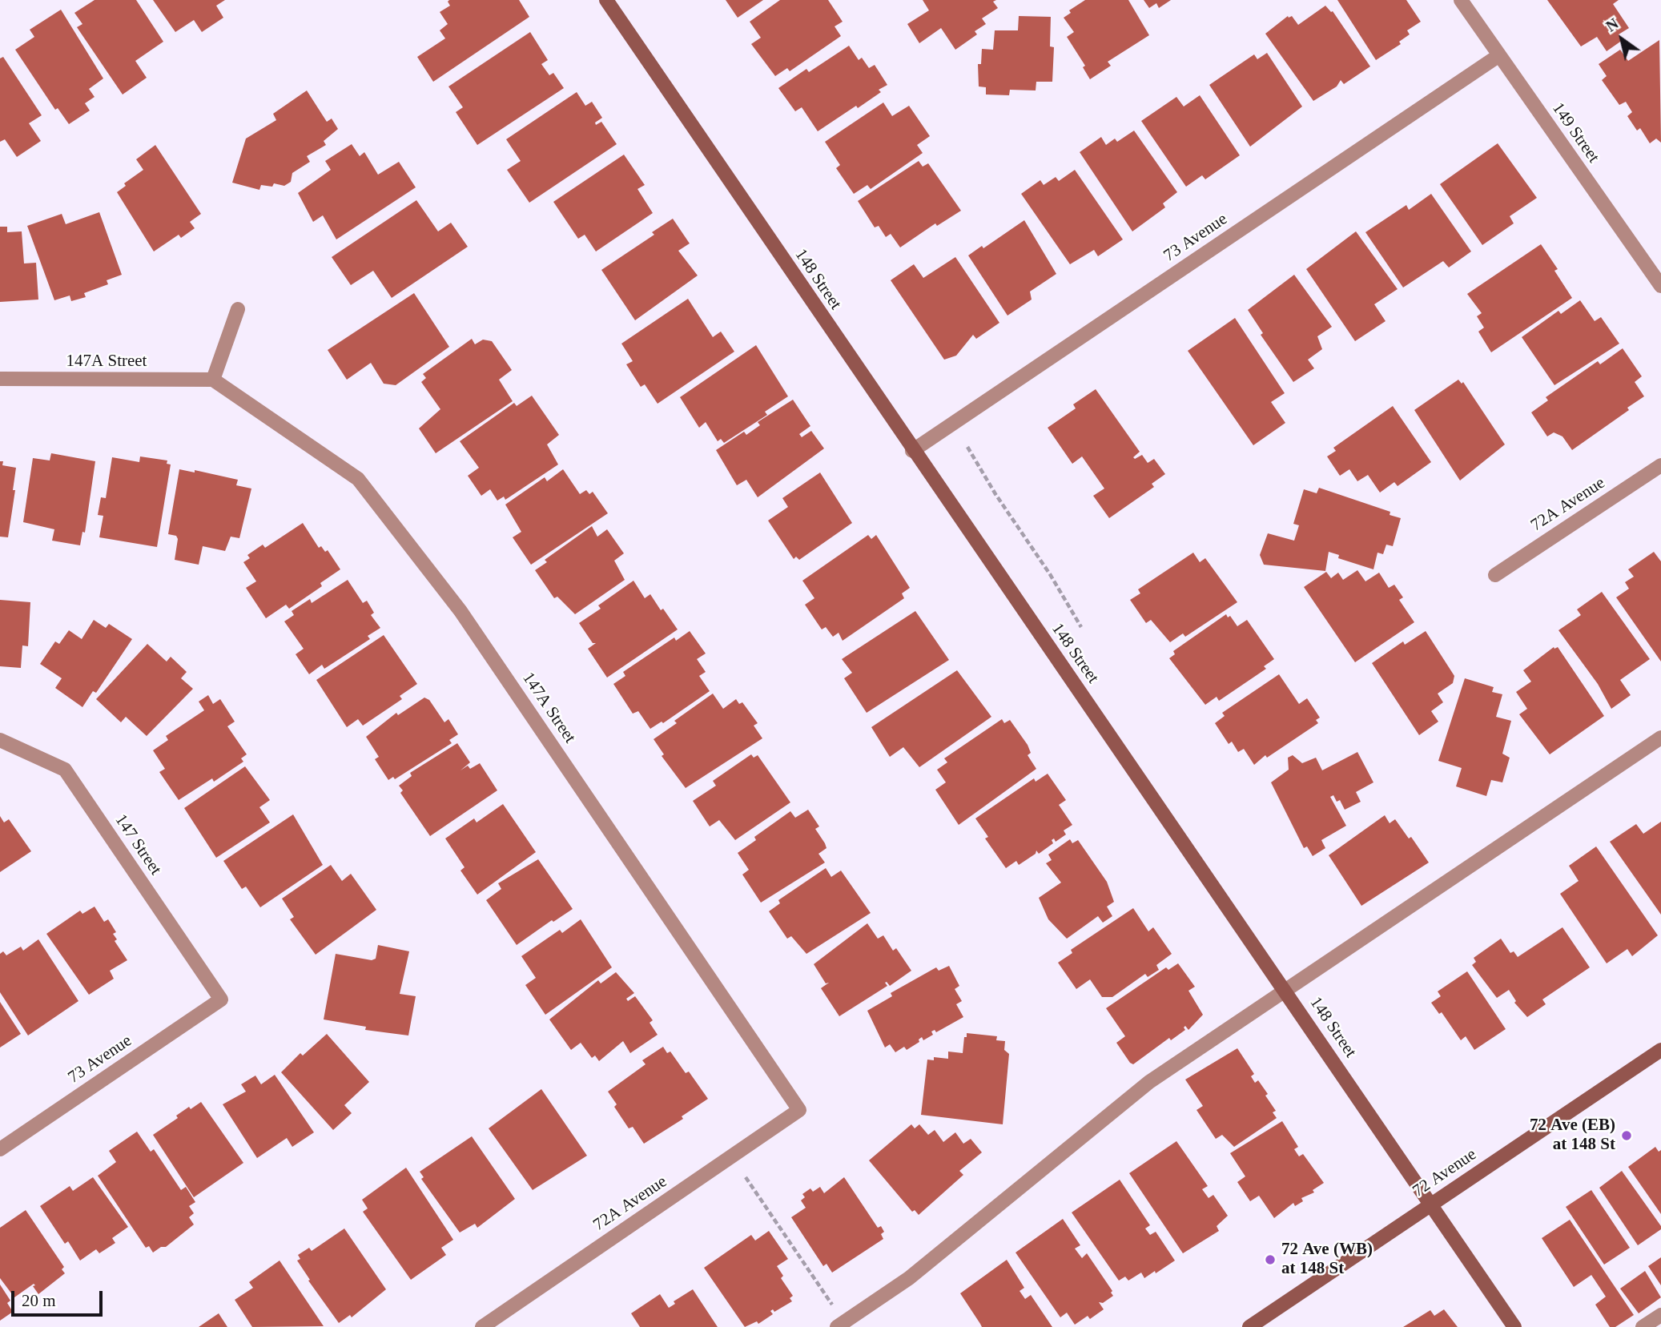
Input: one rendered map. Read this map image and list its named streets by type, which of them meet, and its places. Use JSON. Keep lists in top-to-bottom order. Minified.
{"streets":{"street":["149 Street","73 Avenue","148 Street","147A Street","72A Avenue","147 Street","72 Avenue"]},"crossings":[["149 Street","73 Avenue"],["73 Avenue","148 Street"],["73 Avenue","147 Street"],["148 Street","72 Avenue"],["147A Street","72A Avenue"]],"places":["72 Ave (EB) at 148 St","72 Ave (WB) at 148 St"],"scale_bar":"20 m","north":"top left"}
